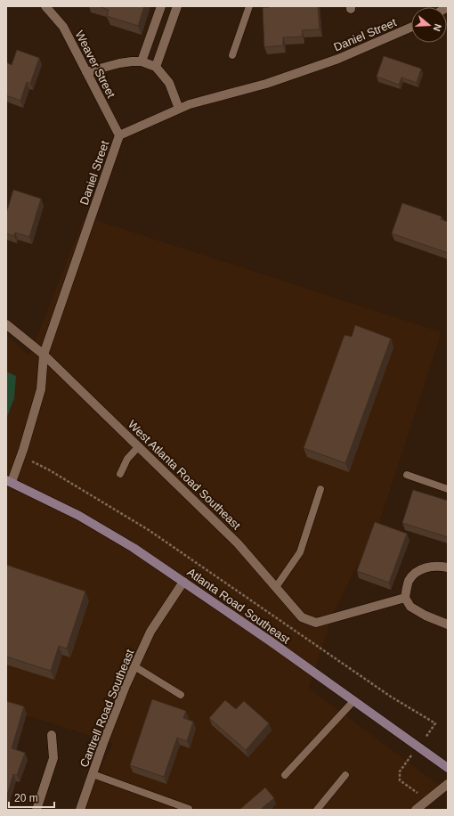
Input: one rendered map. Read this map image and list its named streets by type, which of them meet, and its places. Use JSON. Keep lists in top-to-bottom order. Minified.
{"streets":{"main road":["Atlanta Road Southeast"],"street":["Daniel Street","Weaver Street","West Atlanta Road Southeast","Cantrell Road Southeast"]},"crossings":[["Daniel Street","Weaver Street"],["Daniel Street","West Atlanta Road Southeast"],["Daniel Street","Atlanta Road Southeast"],["Atlanta Road Southeast","Cantrell Road Southeast"]],"scale_bar":"20 m","north":"right"}
